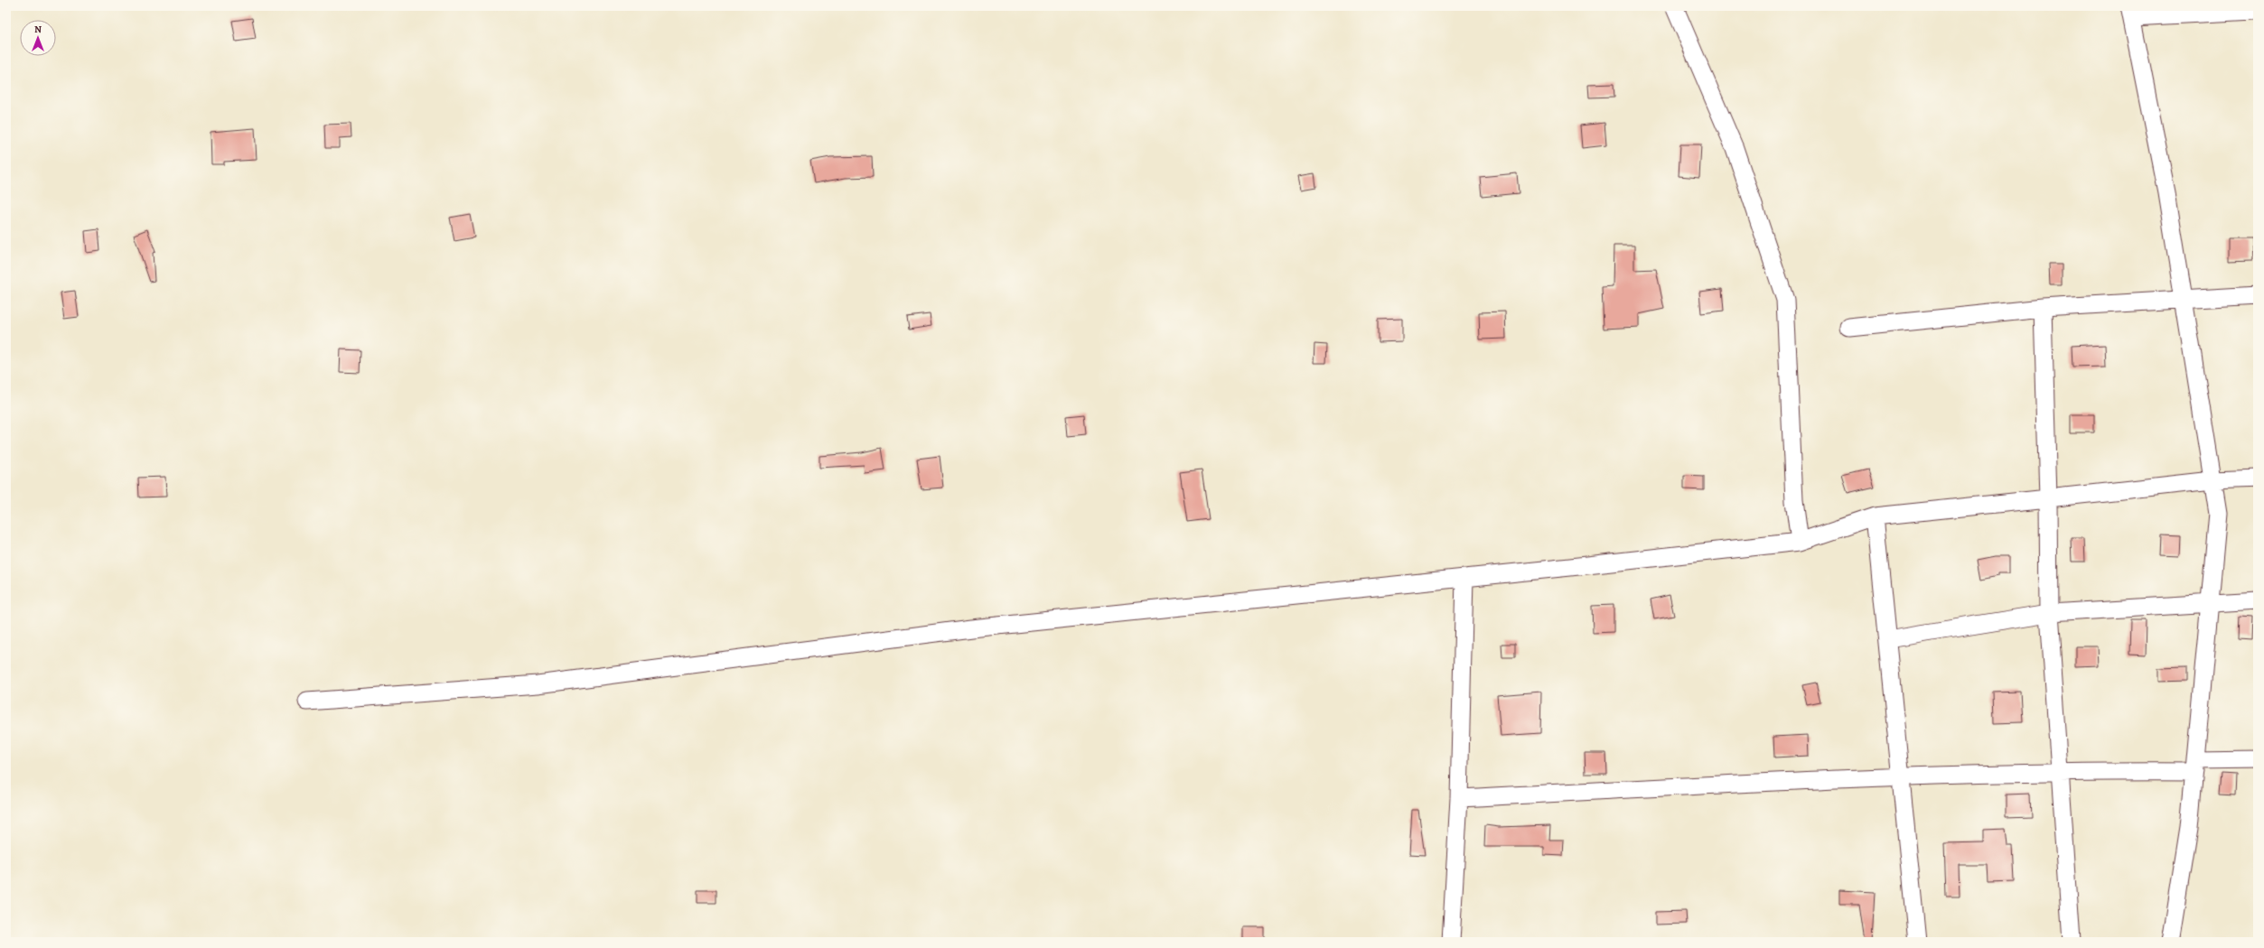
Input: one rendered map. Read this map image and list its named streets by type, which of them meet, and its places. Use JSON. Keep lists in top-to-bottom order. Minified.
{"north":"top"}
